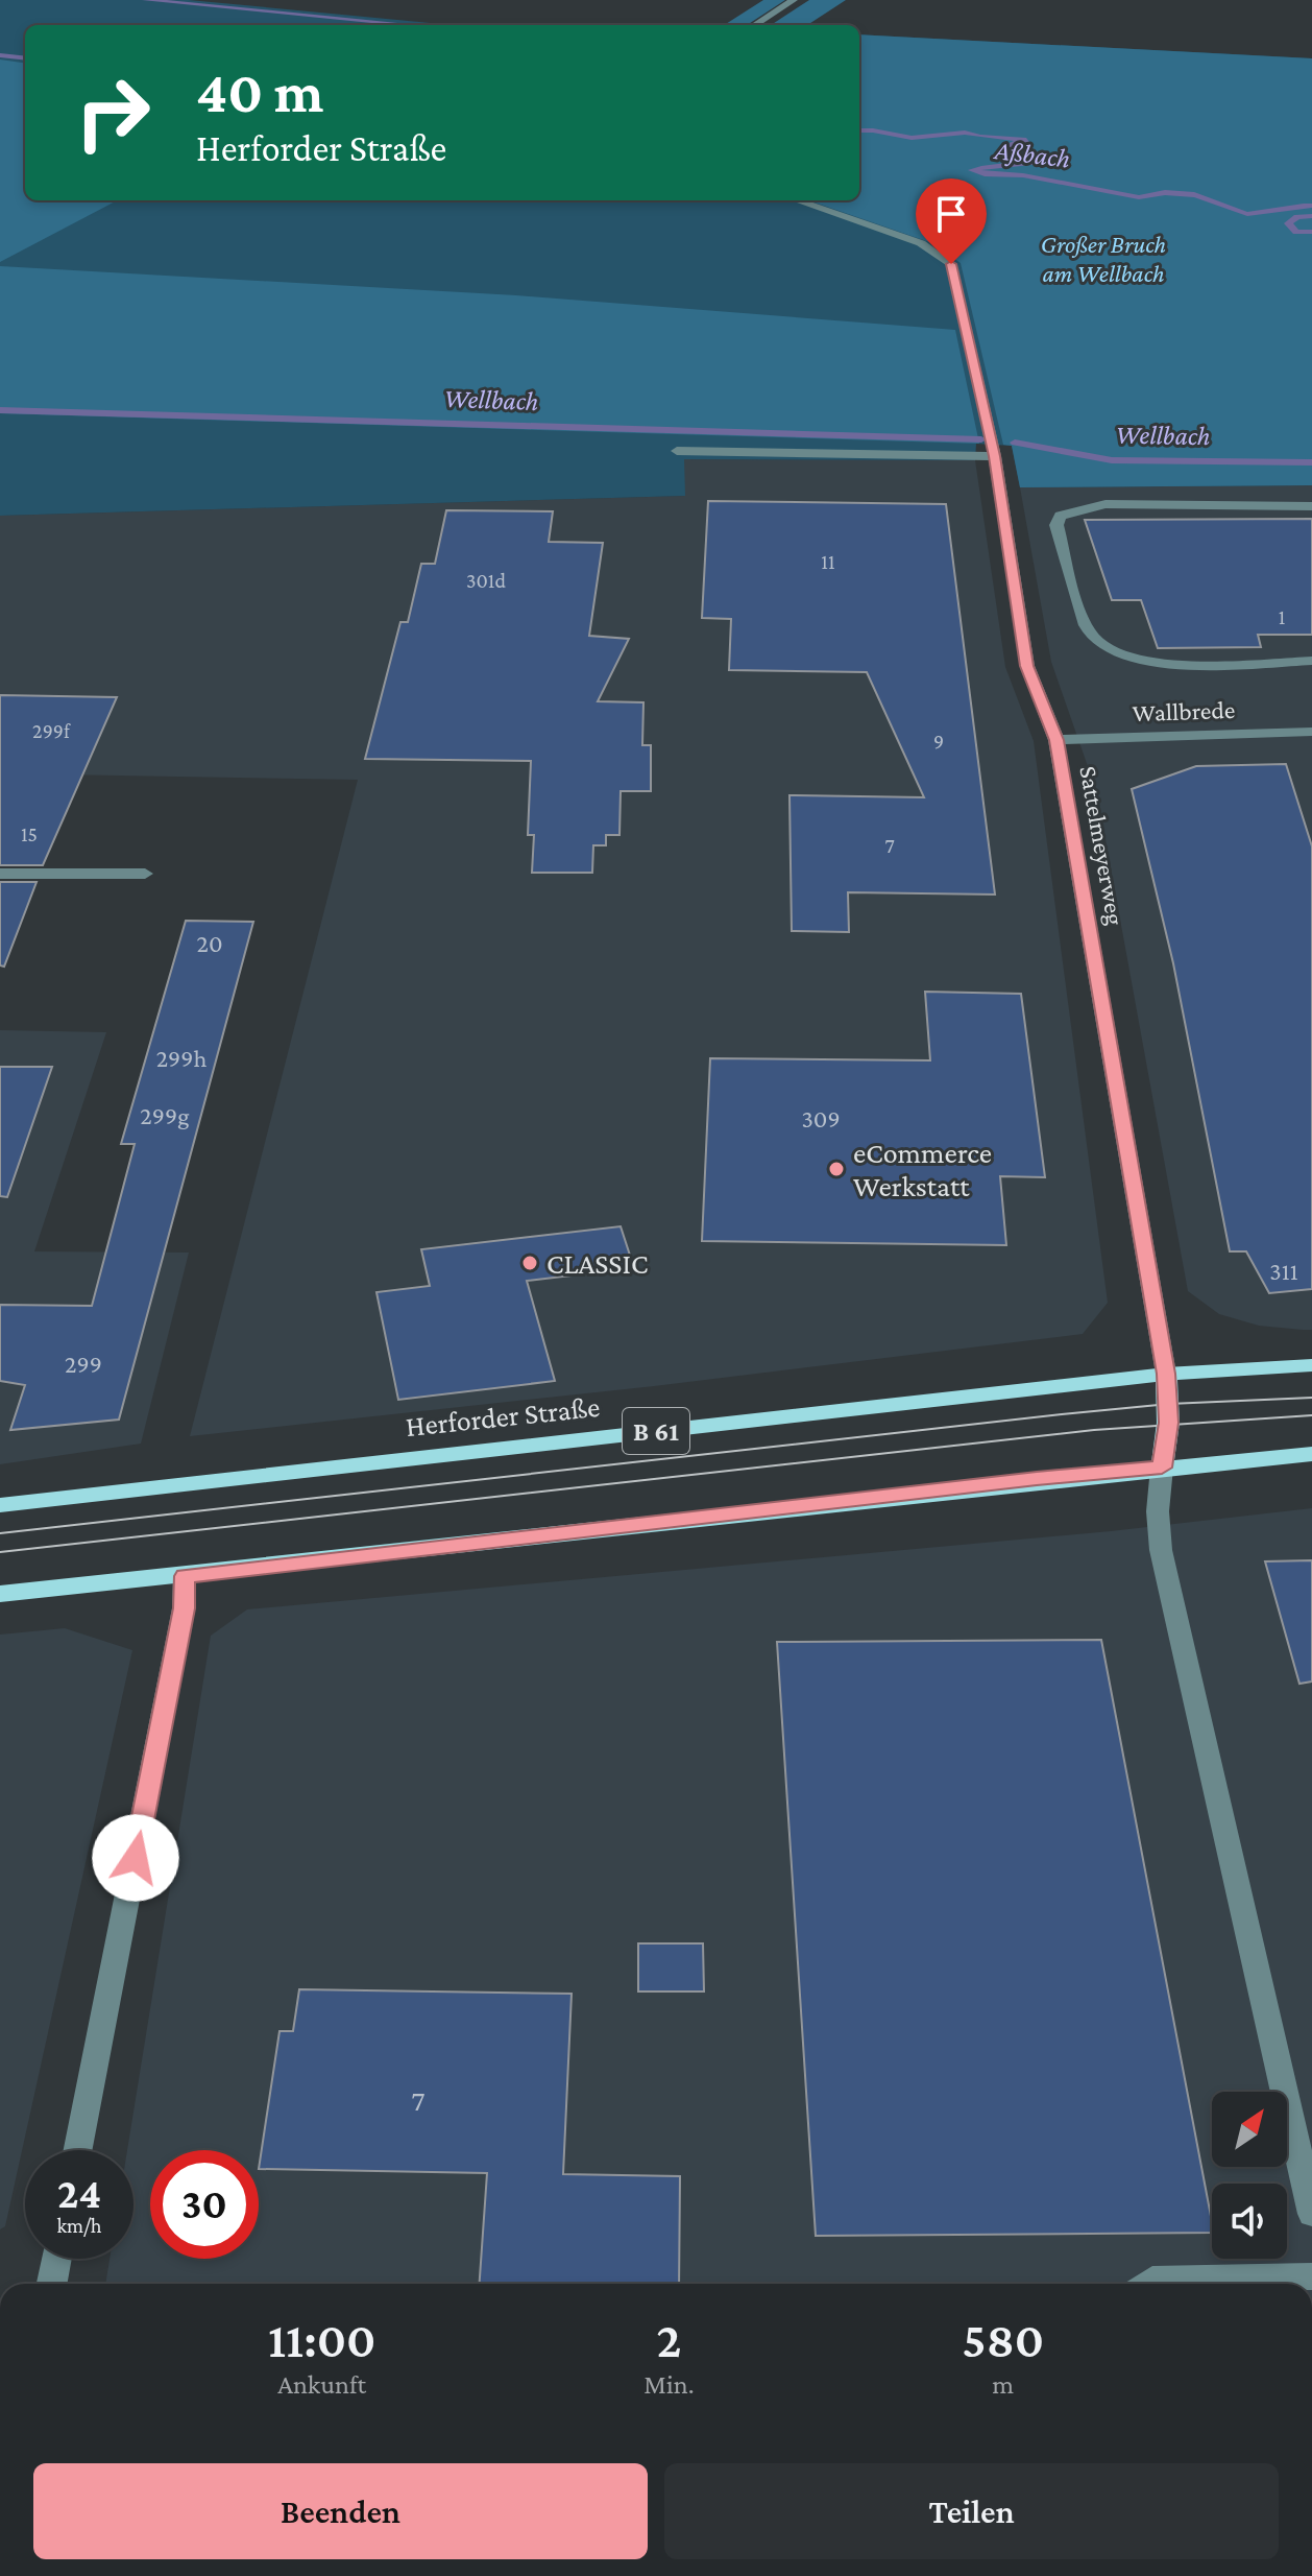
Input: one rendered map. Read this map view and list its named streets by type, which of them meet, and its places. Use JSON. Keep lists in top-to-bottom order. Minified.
{"streets":{"main road":["Herforder Straße","B 61"],"street":["Wallbrede","Sattelmeyerweg"]},"crossings":[["Wallbrede","Sattelmeyerweg"],["Sattelmeyerweg","Herforder Straße"]],"water":["Aßbach","Wellbach"],"parks":["Großer Bruch am Wellbach"],"places":["eCommerce Werkstatt","CLASSIC"],"house_numbers":["11","301d","1","299f","9","15","7","20","299h","299g","309","311","299","7"],"north":"top right","page":{"turn":["40 m","Herforder Straße"],"speed":"24 km/h","limit":"30","eta":["11:00","Ankunft","2","Min.","580","m"],"buttons":["Beenden","Teilen"]}}
